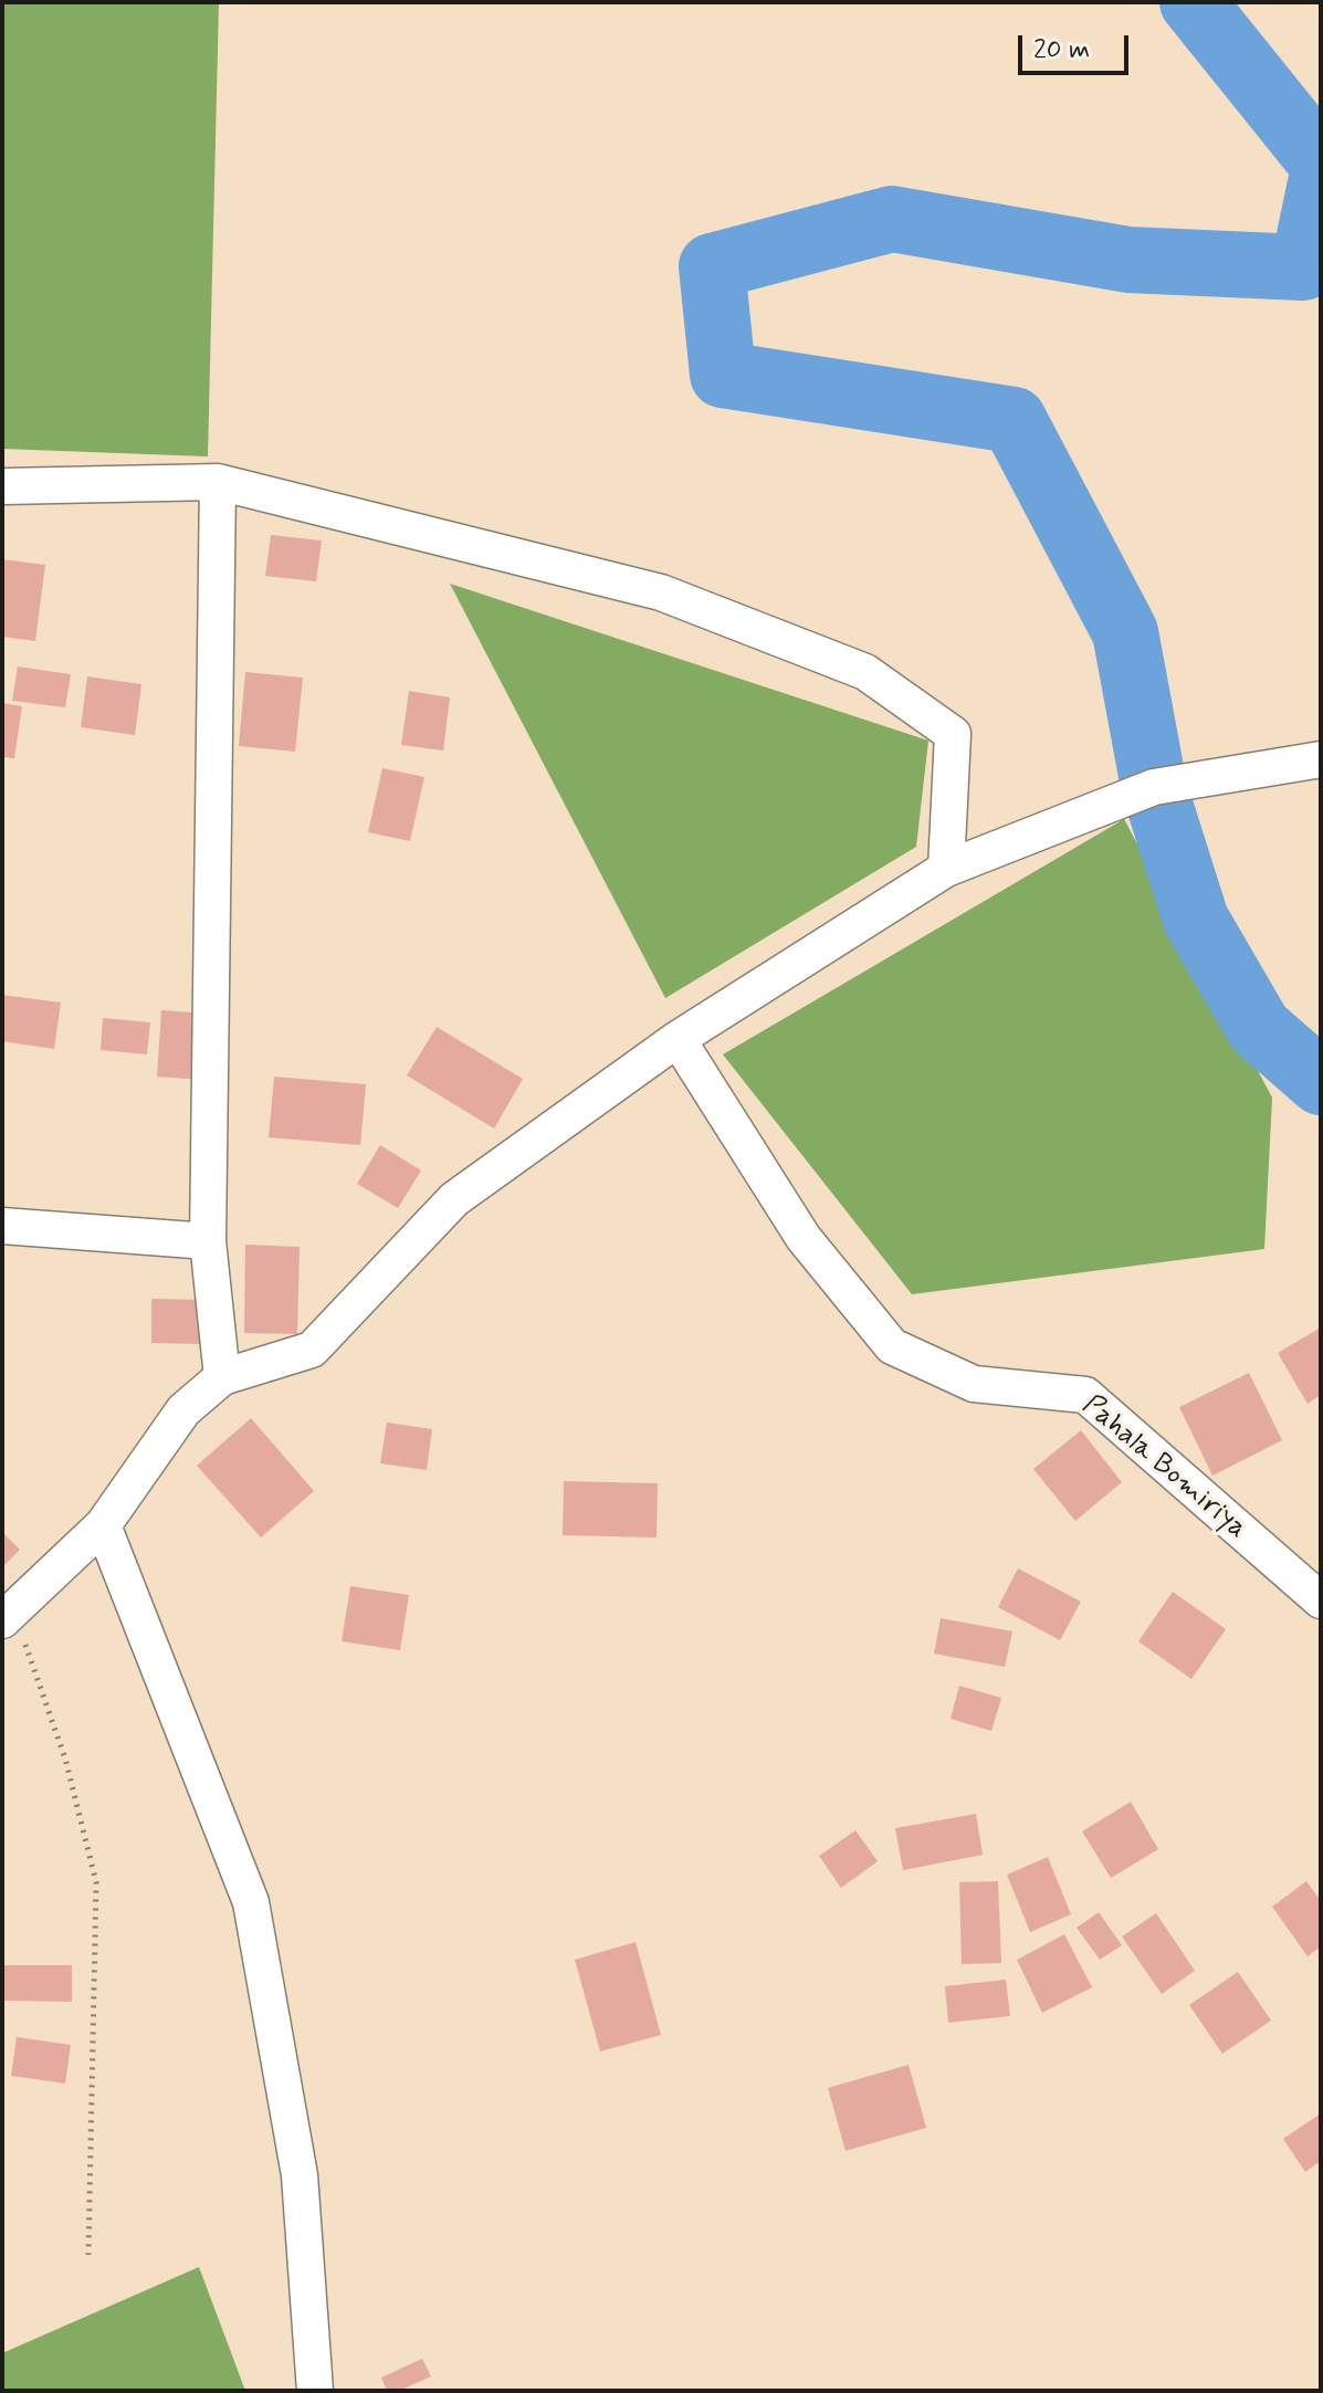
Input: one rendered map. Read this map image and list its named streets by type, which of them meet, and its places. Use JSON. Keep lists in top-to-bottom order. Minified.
{"streets":{"street":["Pahala Bomiriya"]},"scale_bar":"20 m"}
